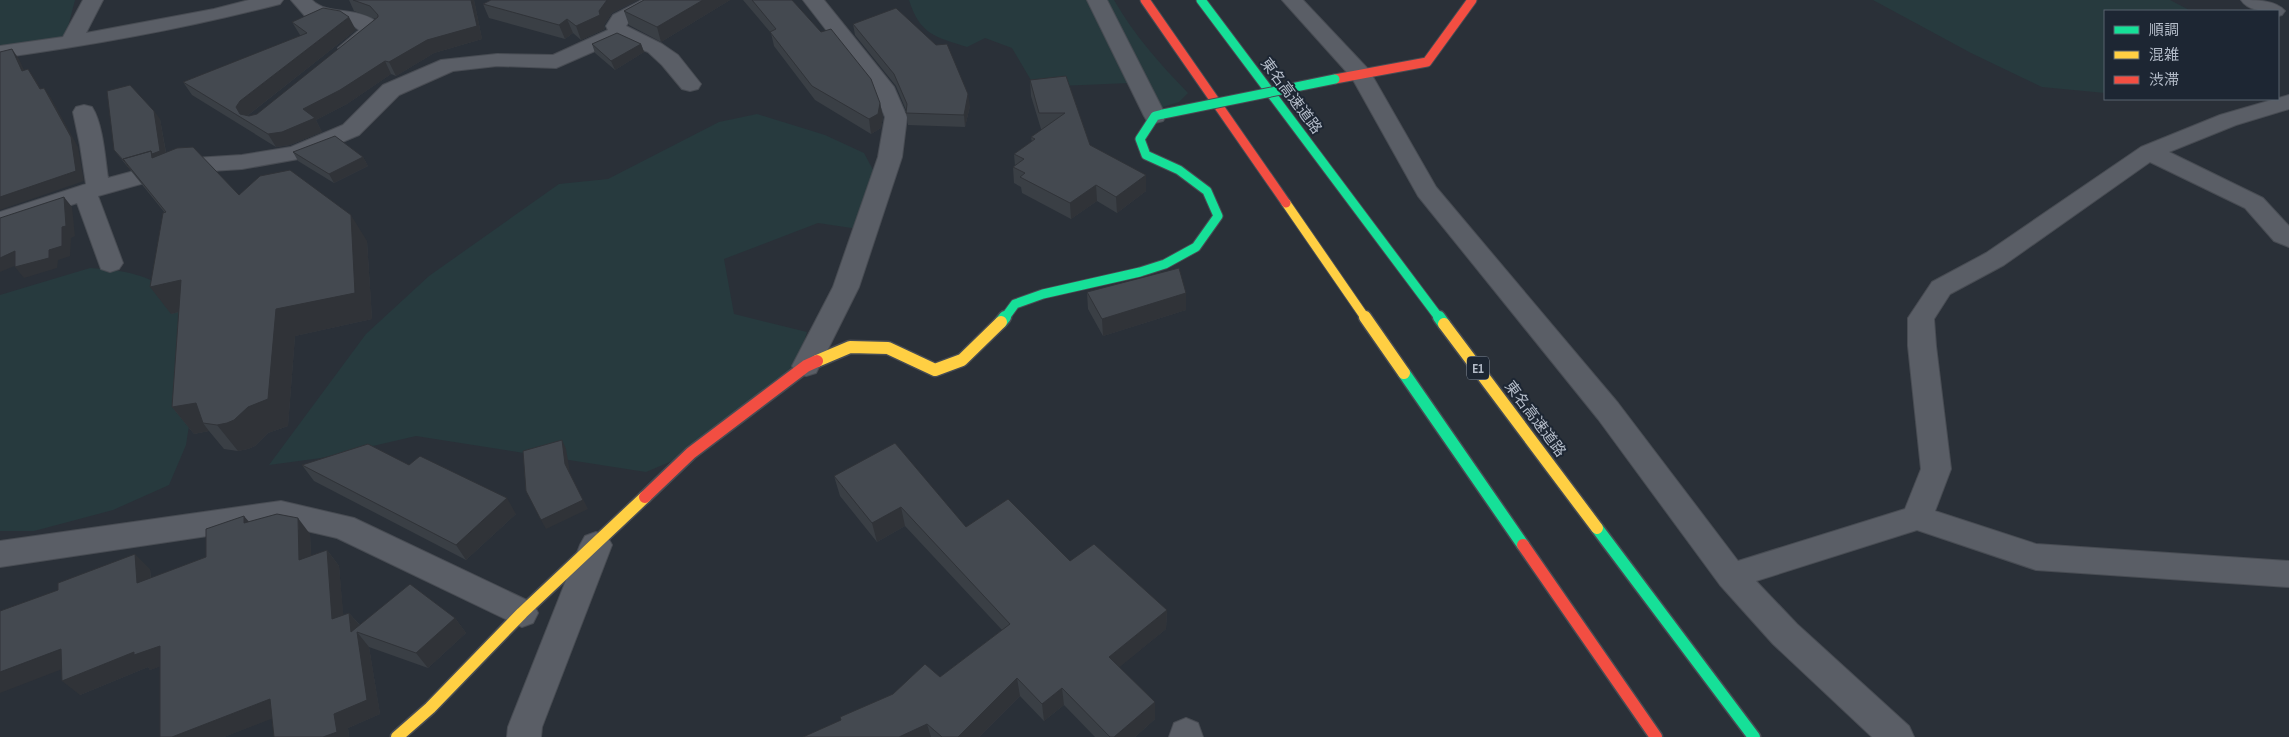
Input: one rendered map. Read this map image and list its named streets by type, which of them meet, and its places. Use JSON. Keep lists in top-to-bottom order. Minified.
{"streets":{"main road":["東名高速道路","E1"]},"legend":["順調","混雑","渋滞"]}
